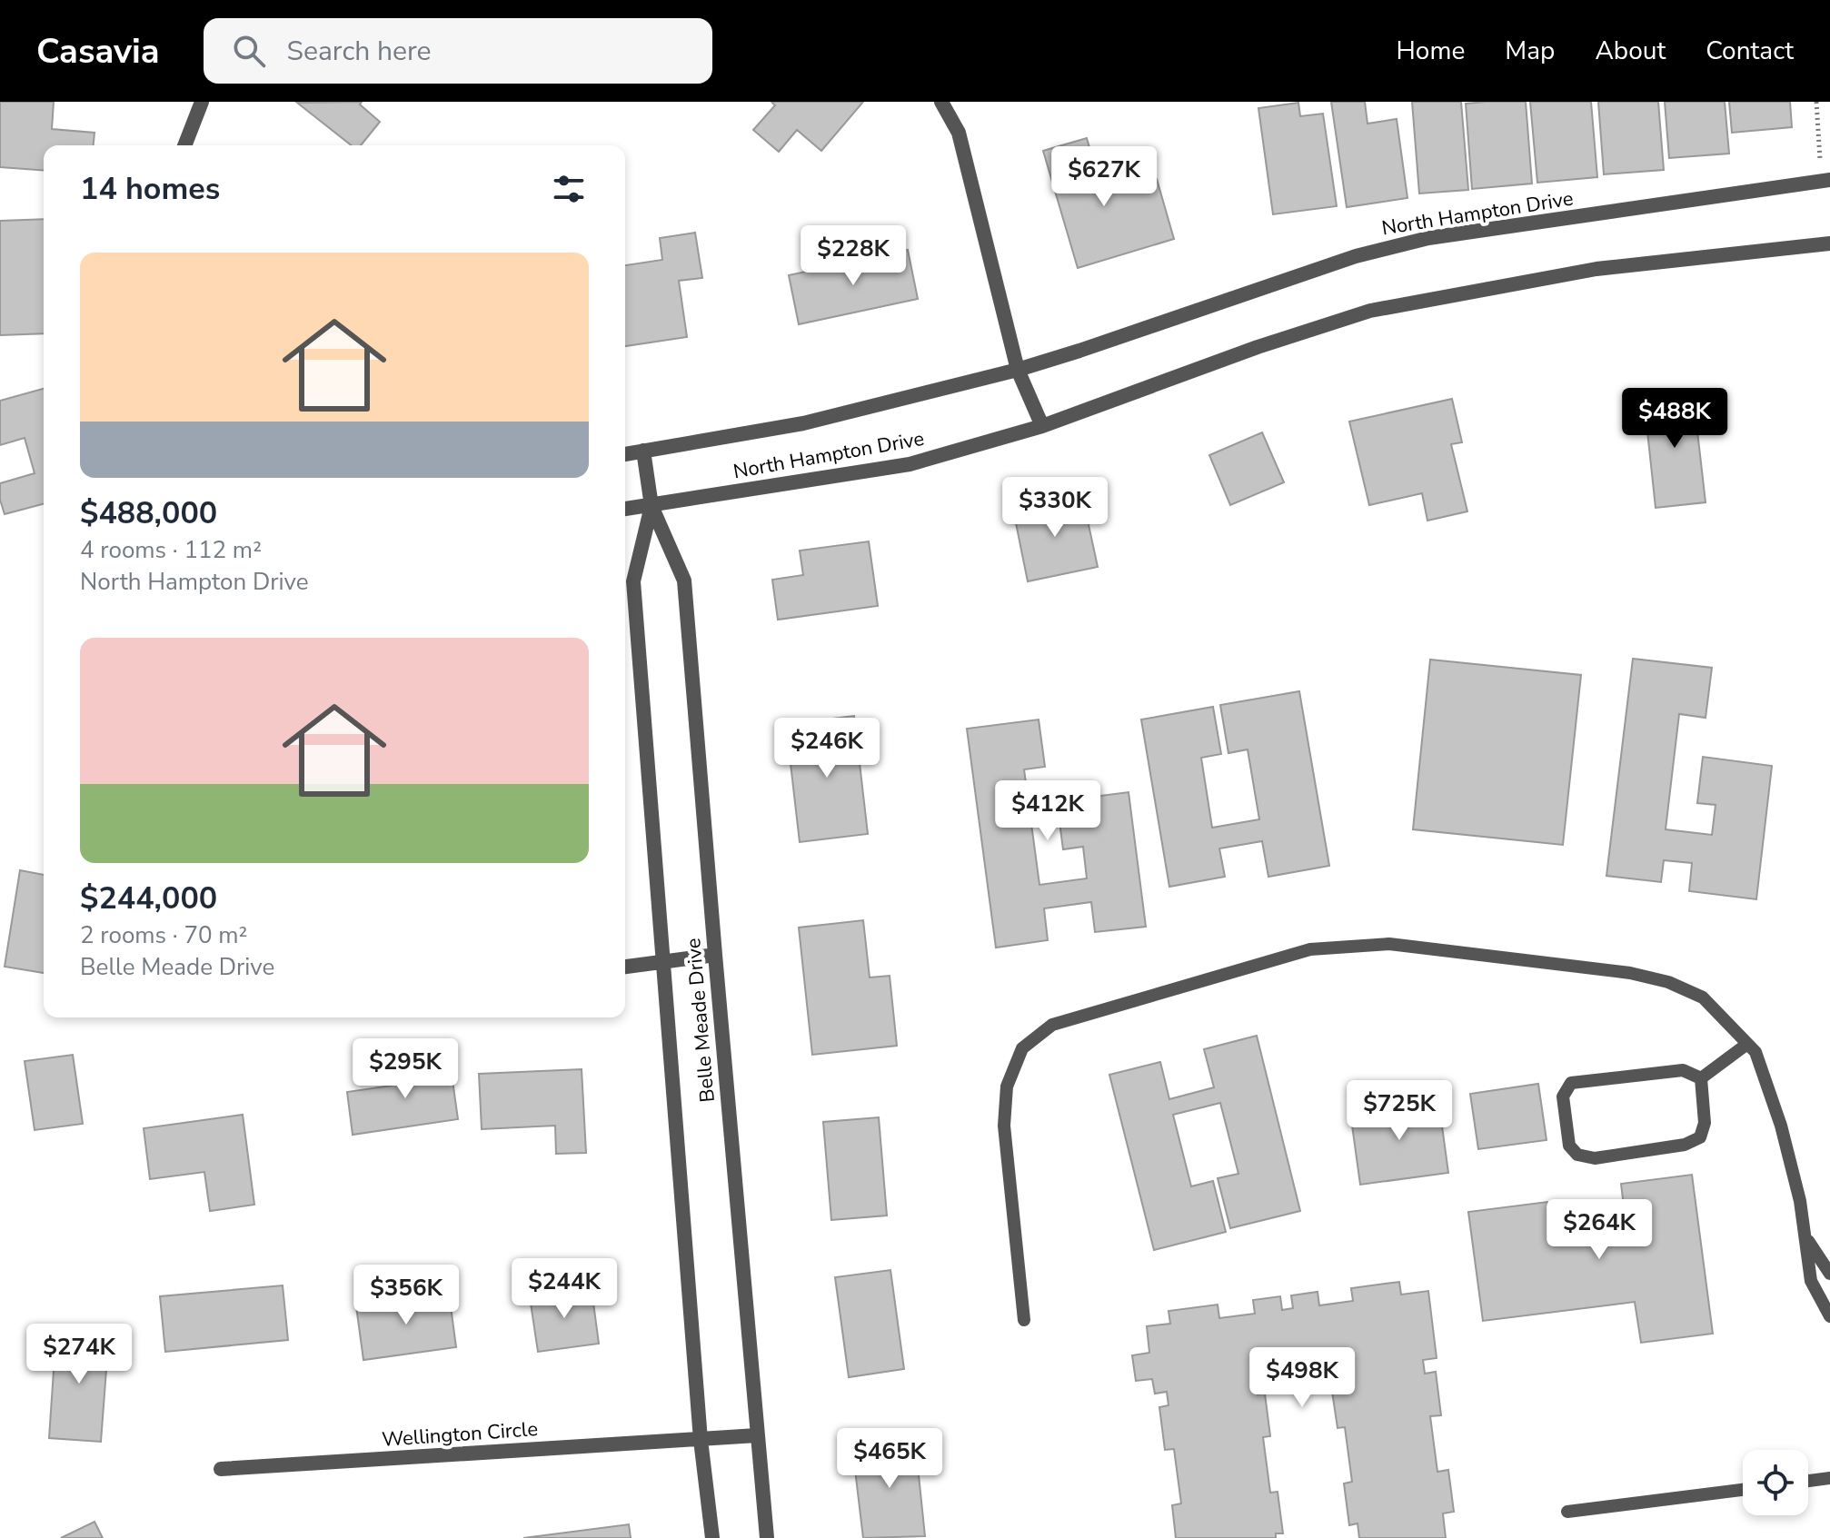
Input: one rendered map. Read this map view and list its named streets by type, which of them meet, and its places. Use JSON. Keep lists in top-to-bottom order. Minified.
{"streets":{"street":["North Hampton Drive","Belle Meade Drive","Wellington Circle"]},"crossings":[["North Hampton Drive","Belle Meade Drive"],["Belle Meade Drive","Wellington Circle"]],"page":{"header":"Casavia","search":"Search here","nav":["Home","Map","About","Contact"],"heading":"14 homes","price":["$627K","$228K","$488K","$330K","$246K","$412K","$295K","$725K","$264K","$244K","$356K","$274K","$498K","$465K"],"list":[{"name":"$488,000","note":"4 rooms · 112 m² · North Hampton Drive"},{"name":"$244,000","note":"2 rooms · 70 m² · Belle Meade Drive"}]}}
